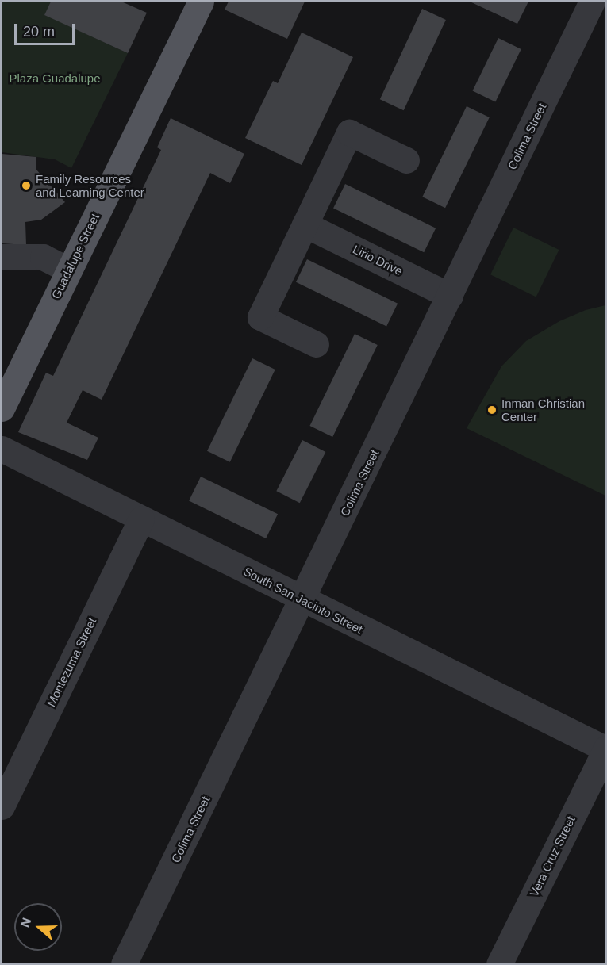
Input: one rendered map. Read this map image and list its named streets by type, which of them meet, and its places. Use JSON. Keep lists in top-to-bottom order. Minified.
{"streets":{"main road":["Guadalupe Street"],"street":["Colima Street","Lirio Drive","South San Jacinto Street","Montezuma Street","Vera Cruz Street"]},"crossings":[["Colima Street","Lirio Drive"],["Colima Street","South San Jacinto Street"],["South San Jacinto Street","Montezuma Street"],["South San Jacinto Street","Vera Cruz Street"]],"parks":["Plaza Guadalupe"],"places":["Family Resources and Learning Center","Inman Christian Center"],"scale_bar":"20 m","north":"left"}
